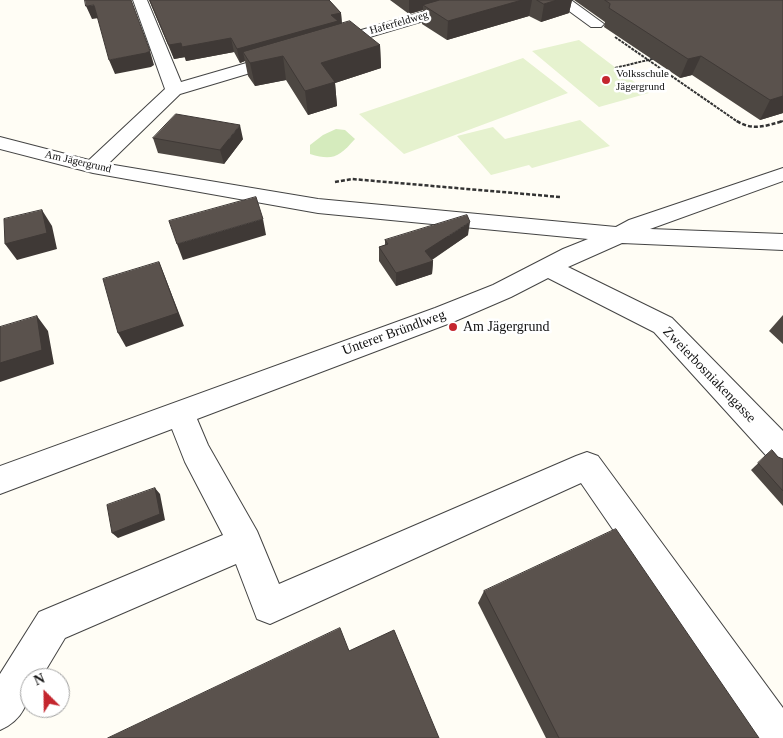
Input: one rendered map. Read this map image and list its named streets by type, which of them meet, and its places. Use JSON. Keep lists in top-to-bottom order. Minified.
{"streets":{"street":["Haferfeldweg","Am Jägergrund","Unterer Bründlweg","Zweierbosniakengasse"]},"crossings":[["Am Jägergrund","Unterer Bründlweg"],["Unterer Bründlweg","Zweierbosniakengasse"]],"places":["Volksschule Jägergrund","Am Jägergrund"],"north":"top left"}
